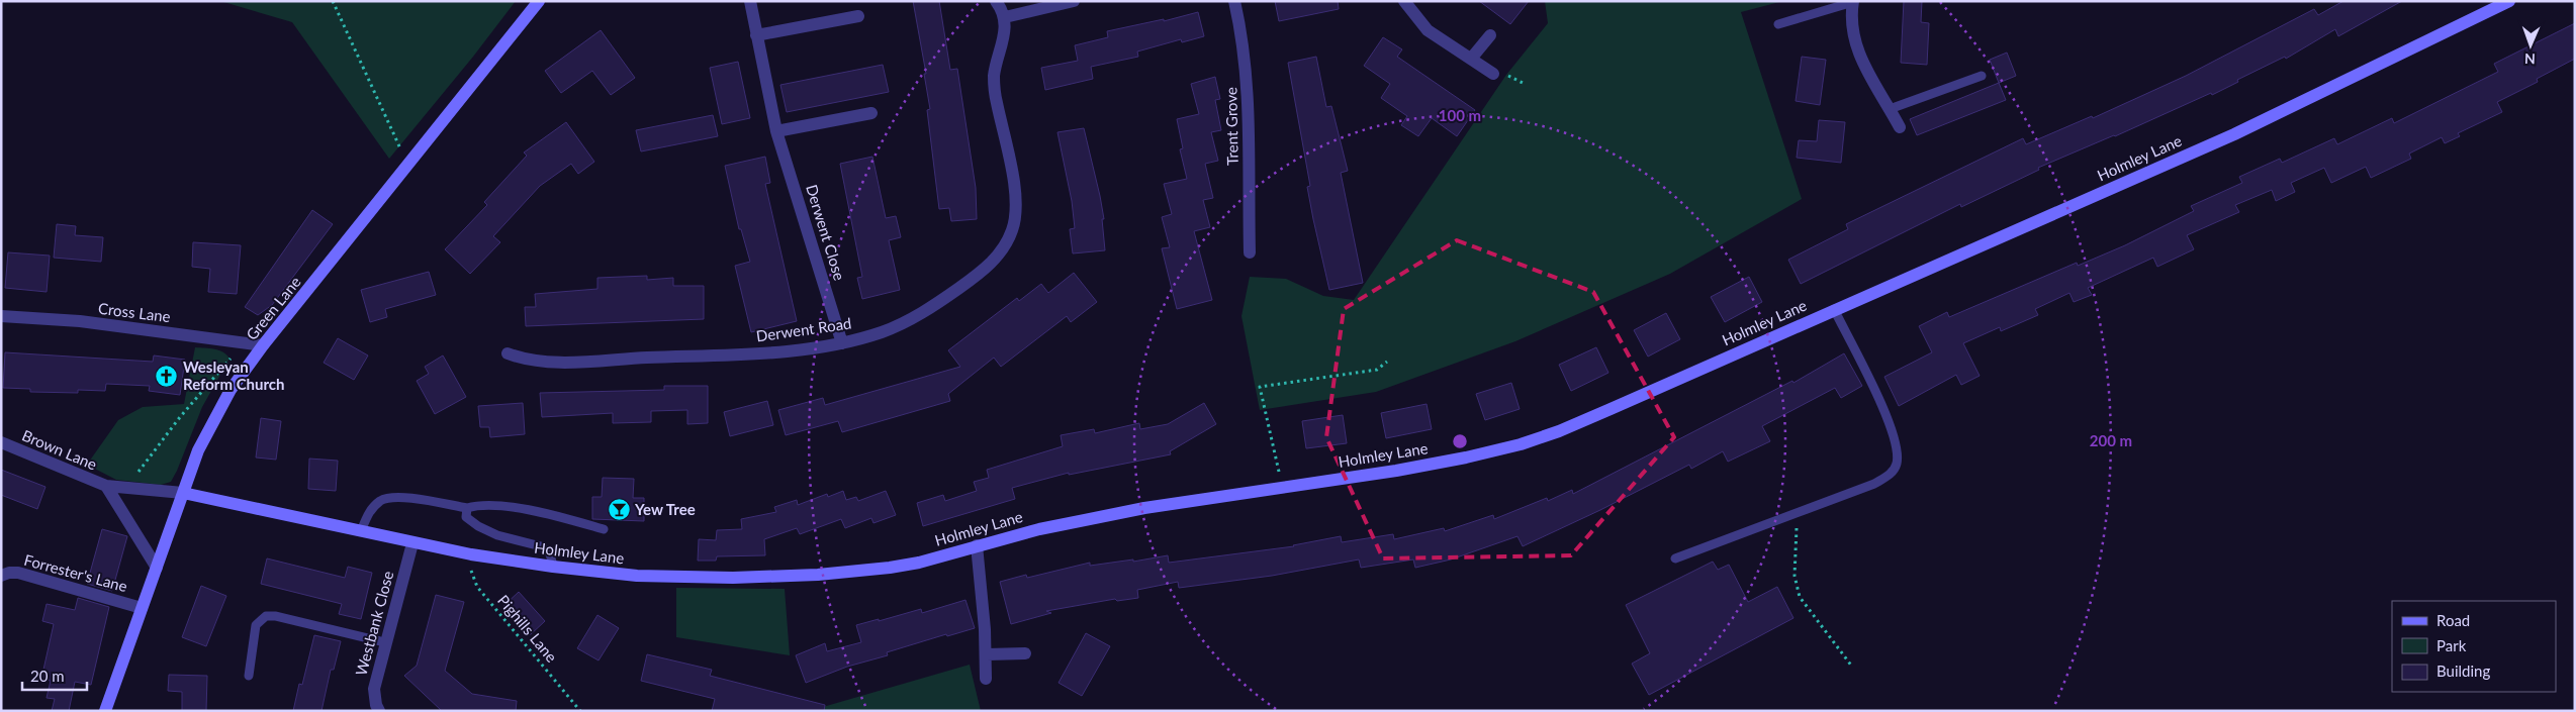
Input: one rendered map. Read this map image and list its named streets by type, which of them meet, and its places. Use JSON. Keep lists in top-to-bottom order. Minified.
{"streets":{"main road":["Holmley Lane","Green Lane"],"street":["Trent Grove","Derwent Close","Cross Lane","Derwent Road","Brown Lane","Forrester's Lane","Westbank Close"],"path":["Pighills Lane"]},"crossings":[["Holmley Lane","Green Lane"],["Holmley Lane","Brown Lane"],["Holmley Lane","Westbank Close"],["Holmley Lane","Pighills Lane"],["Derwent Close","Derwent Road"],["Green Lane","Cross Lane"],["Green Lane","Brown Lane"],["Green Lane","Forrester's Lane"]],"places":{"church":["Wesleyan Reform Church"],"bar":["Yew Tree"]},"legend":["Road","Park","Building"],"scale_bar":"20 m","north":"bottom","rings":["100 m","200 m"]}
